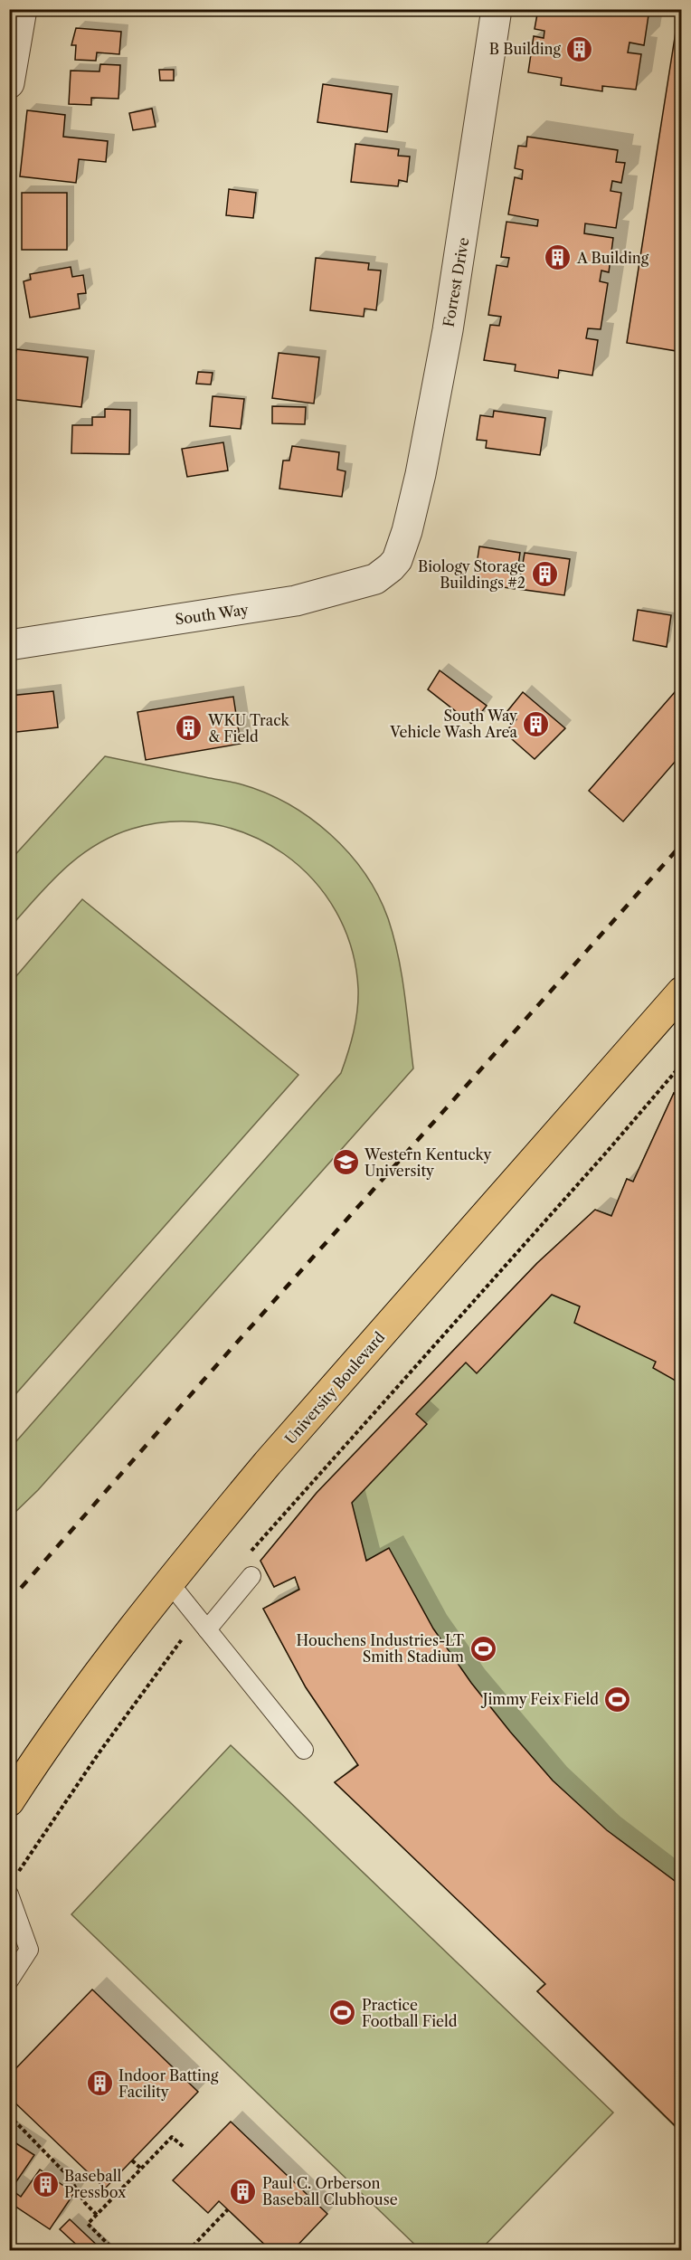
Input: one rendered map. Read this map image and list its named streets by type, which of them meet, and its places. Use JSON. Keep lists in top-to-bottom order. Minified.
{"streets":{"main road":["University Boulevard"],"street":["Forrest Drive","South Way"]},"crossings":[["Forrest Drive","South Way"]],"places":{"building":["B Building","A Building","Biology Storage Buildings #2","South Way Vehicle Wash Area","WKU Track & Field","Indoor Batting Facility","Baseball Pressbox","Paul C. Orberson Baseball Clubhouse"],"school or university":["Western Kentucky University"],"sports":["Houchens Industries-LT Smith Stadium","Jimmy Feix Field","Practice Football Field"]}}
